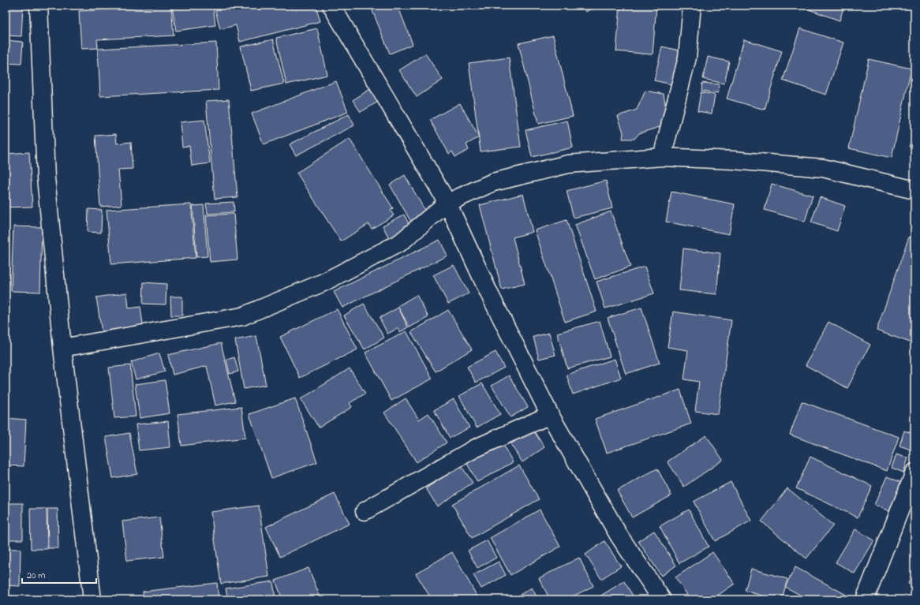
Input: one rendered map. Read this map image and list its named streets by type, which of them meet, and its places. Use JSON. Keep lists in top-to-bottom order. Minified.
{"scale_bar":"20 m"}
